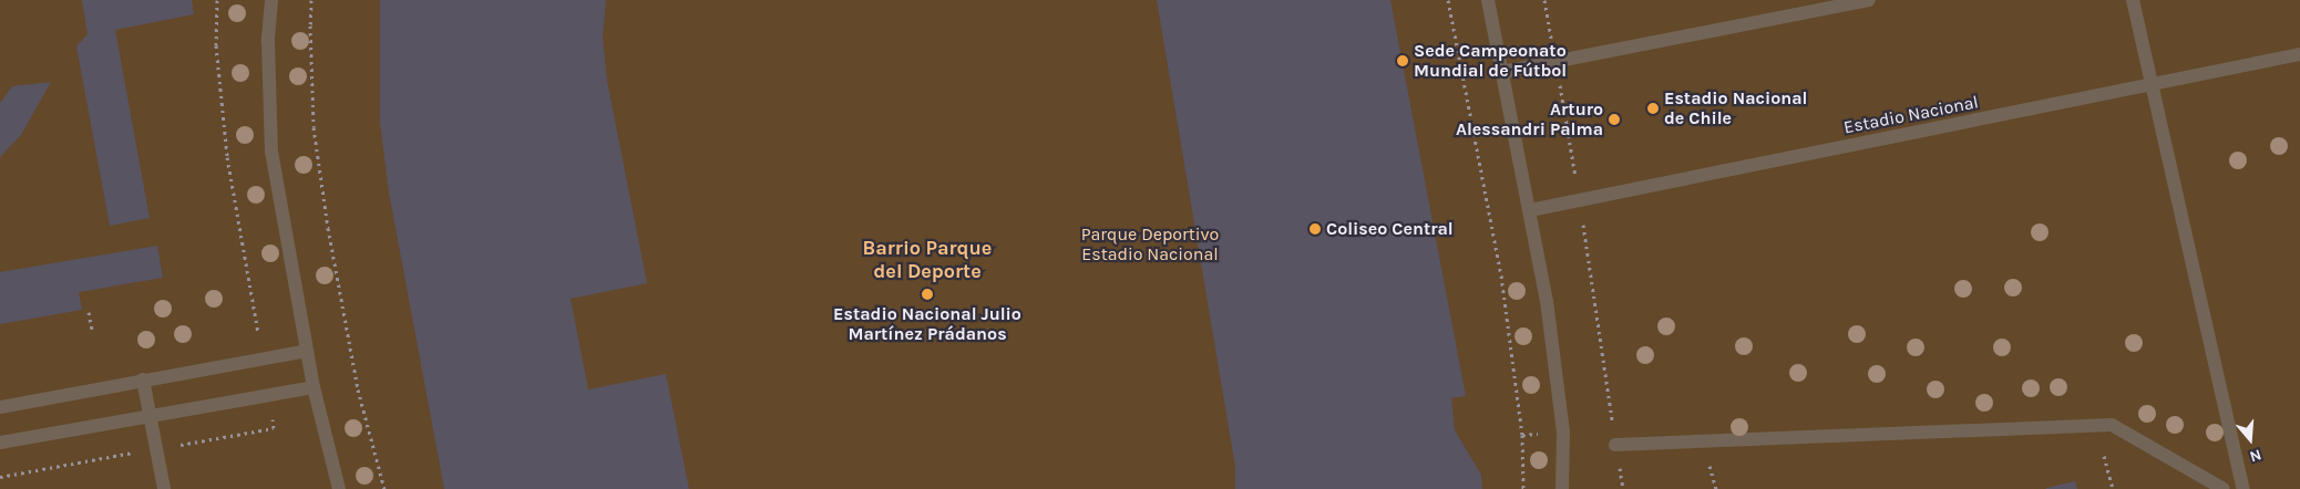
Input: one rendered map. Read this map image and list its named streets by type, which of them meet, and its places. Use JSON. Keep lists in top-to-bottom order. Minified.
{"streets":{"street":["Estadio Nacional"]},"districts":["Barrio Parque del Deporte"],"parks":["Parque Deportivo Estadio Nacional"],"places":["Sede Campeonato Mundial de Fútbol","Estadio Nacional de Chile","Arturo Alessandri Palma","Coliseo Central","Estadio Nacional Julio Martínez Prádanos"],"north":"bottom"}
